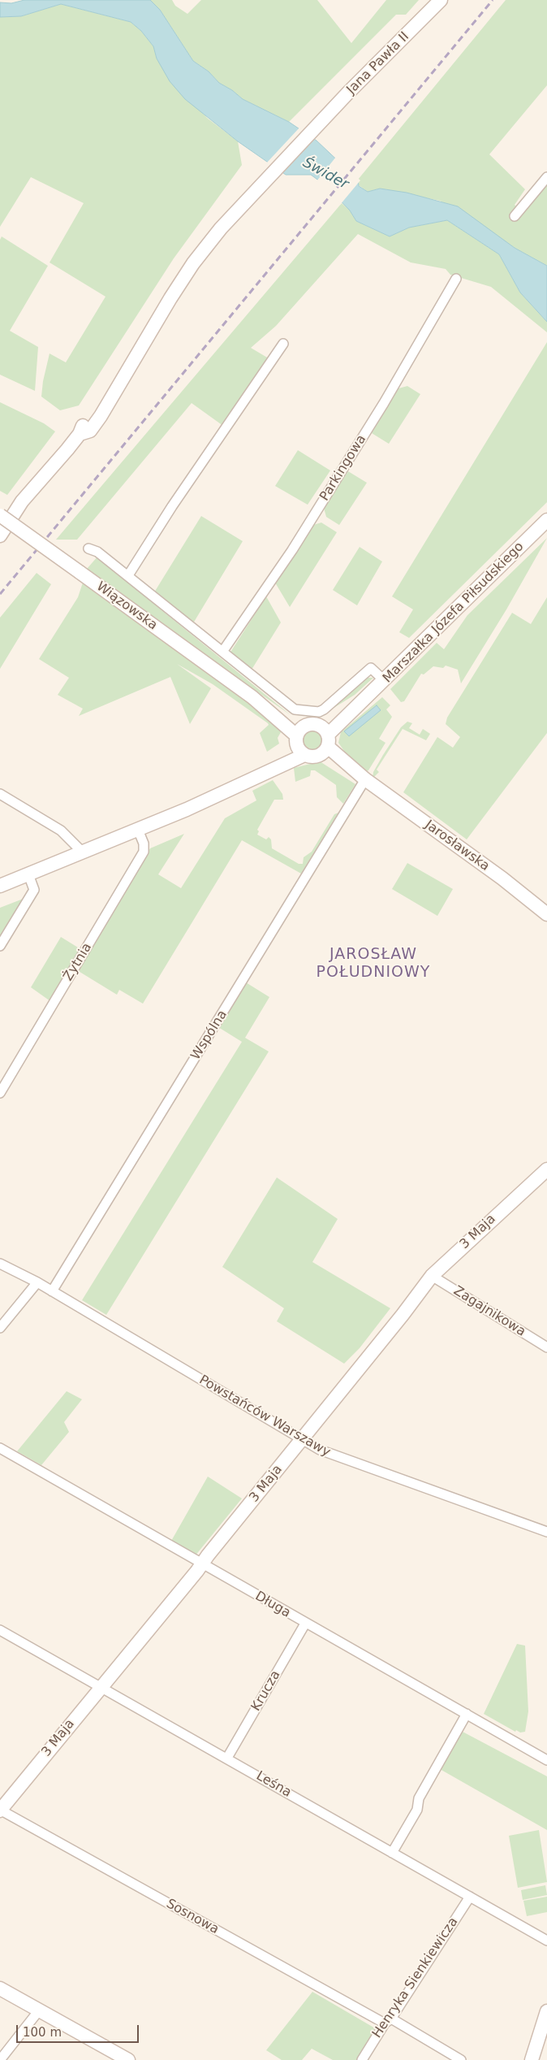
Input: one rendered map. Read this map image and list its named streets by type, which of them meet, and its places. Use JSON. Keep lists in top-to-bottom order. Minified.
{"streets":{"main road":["Jana Pawła II","Wiązowska","Marszałka Józefa Piłsudskiego","Jarosławska","3 Maja"],"street":["Parkingowa","Żytnia","Wspólna","Zagajnikowa","Powstańców Warszawy","Długa","Krucza","Leśna","Sosnowa","Henryka Sienkiewicza"]},"crossings":[["Jana Pawła II","Wiązowska"],["Marszałka Józefa Piłsudskiego","Jarosławska"],["Jarosławska","Wspólna"],["Wspólna","Powstańców Warszawy"],["3 Maja","Zagajnikowa"],["3 Maja","Powstańców Warszawy"],["3 Maja","Długa"],["3 Maja","Leśna"],["3 Maja","Sosnowa"],["Długa","Krucza"],["Krucza","Leśna"],["Leśna","Henryka Sienkiewicza"],["Sosnowa","Henryka Sienkiewicza"]],"districts":["JAROSŁAW POŁUDNIOWY"],"water":["Świder"],"scale_bar":"100 m"}
